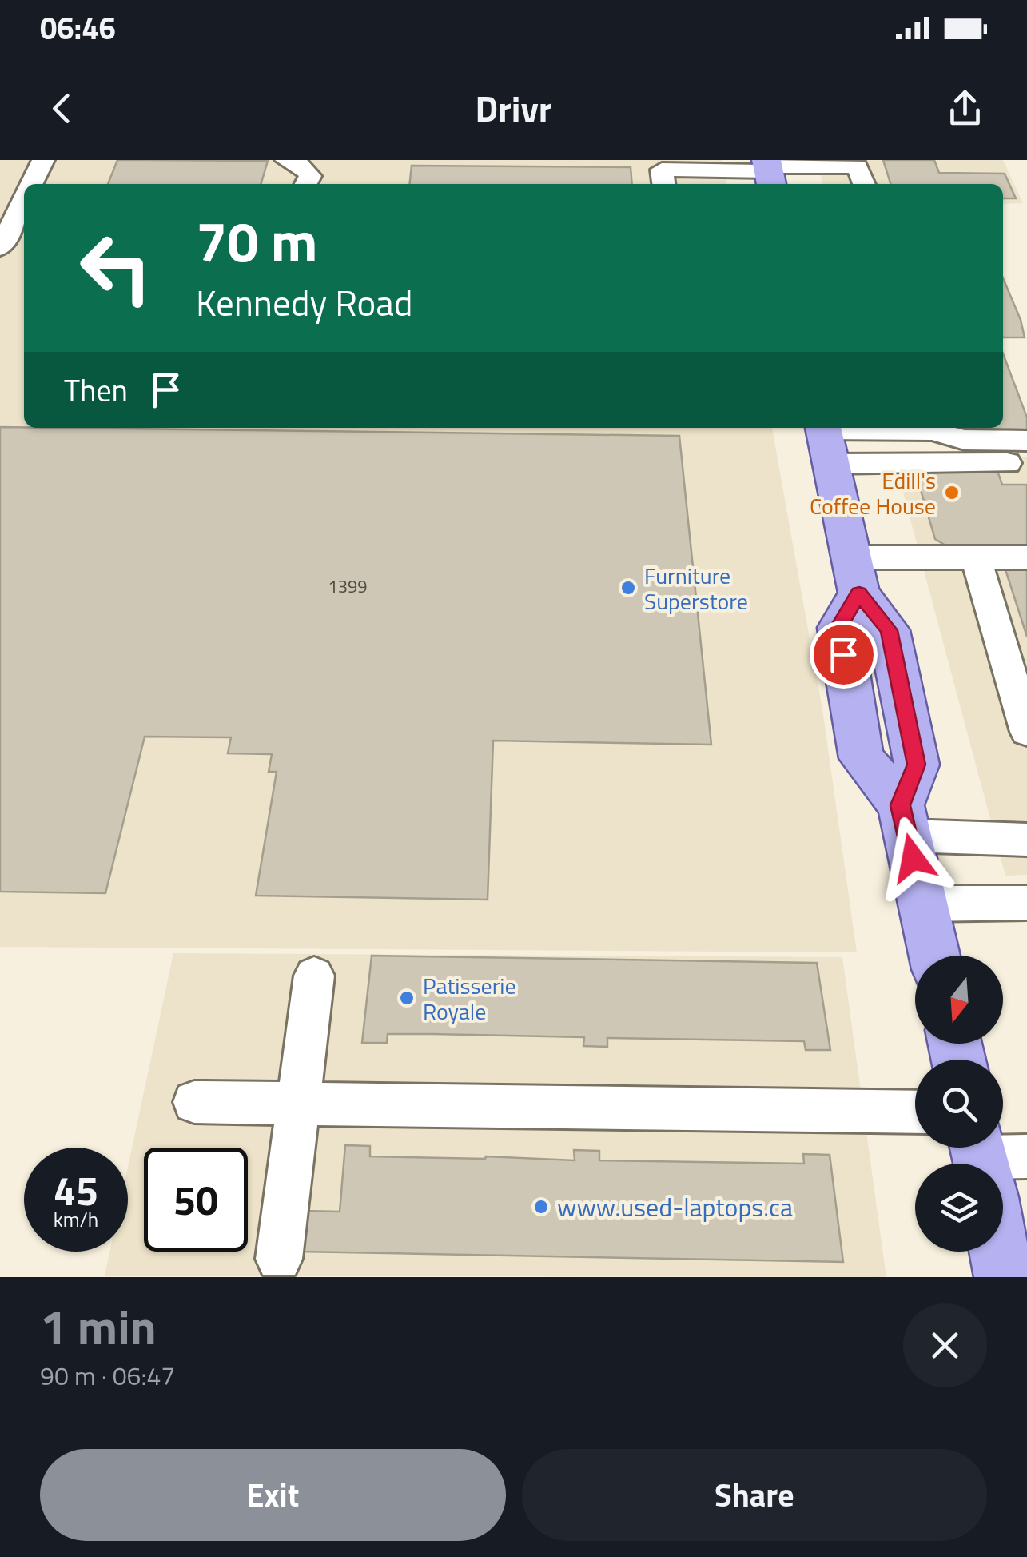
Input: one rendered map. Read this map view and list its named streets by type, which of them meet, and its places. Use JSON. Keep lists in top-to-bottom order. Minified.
{"places":["Edill's Coffee House","Furniture Superstore","Patisserie Royale","www.used-laptops.ca"],"house_numbers":["1399"],"north":"bottom","page":{"status":"06:46","header":"Drivr","turn":["70 m","Kennedy Road"],"then":"Then","speed":"45 km/h","limit":"50","heading":["1 min","90 m · 06:47"],"buttons":["Exit","Share"]}}
